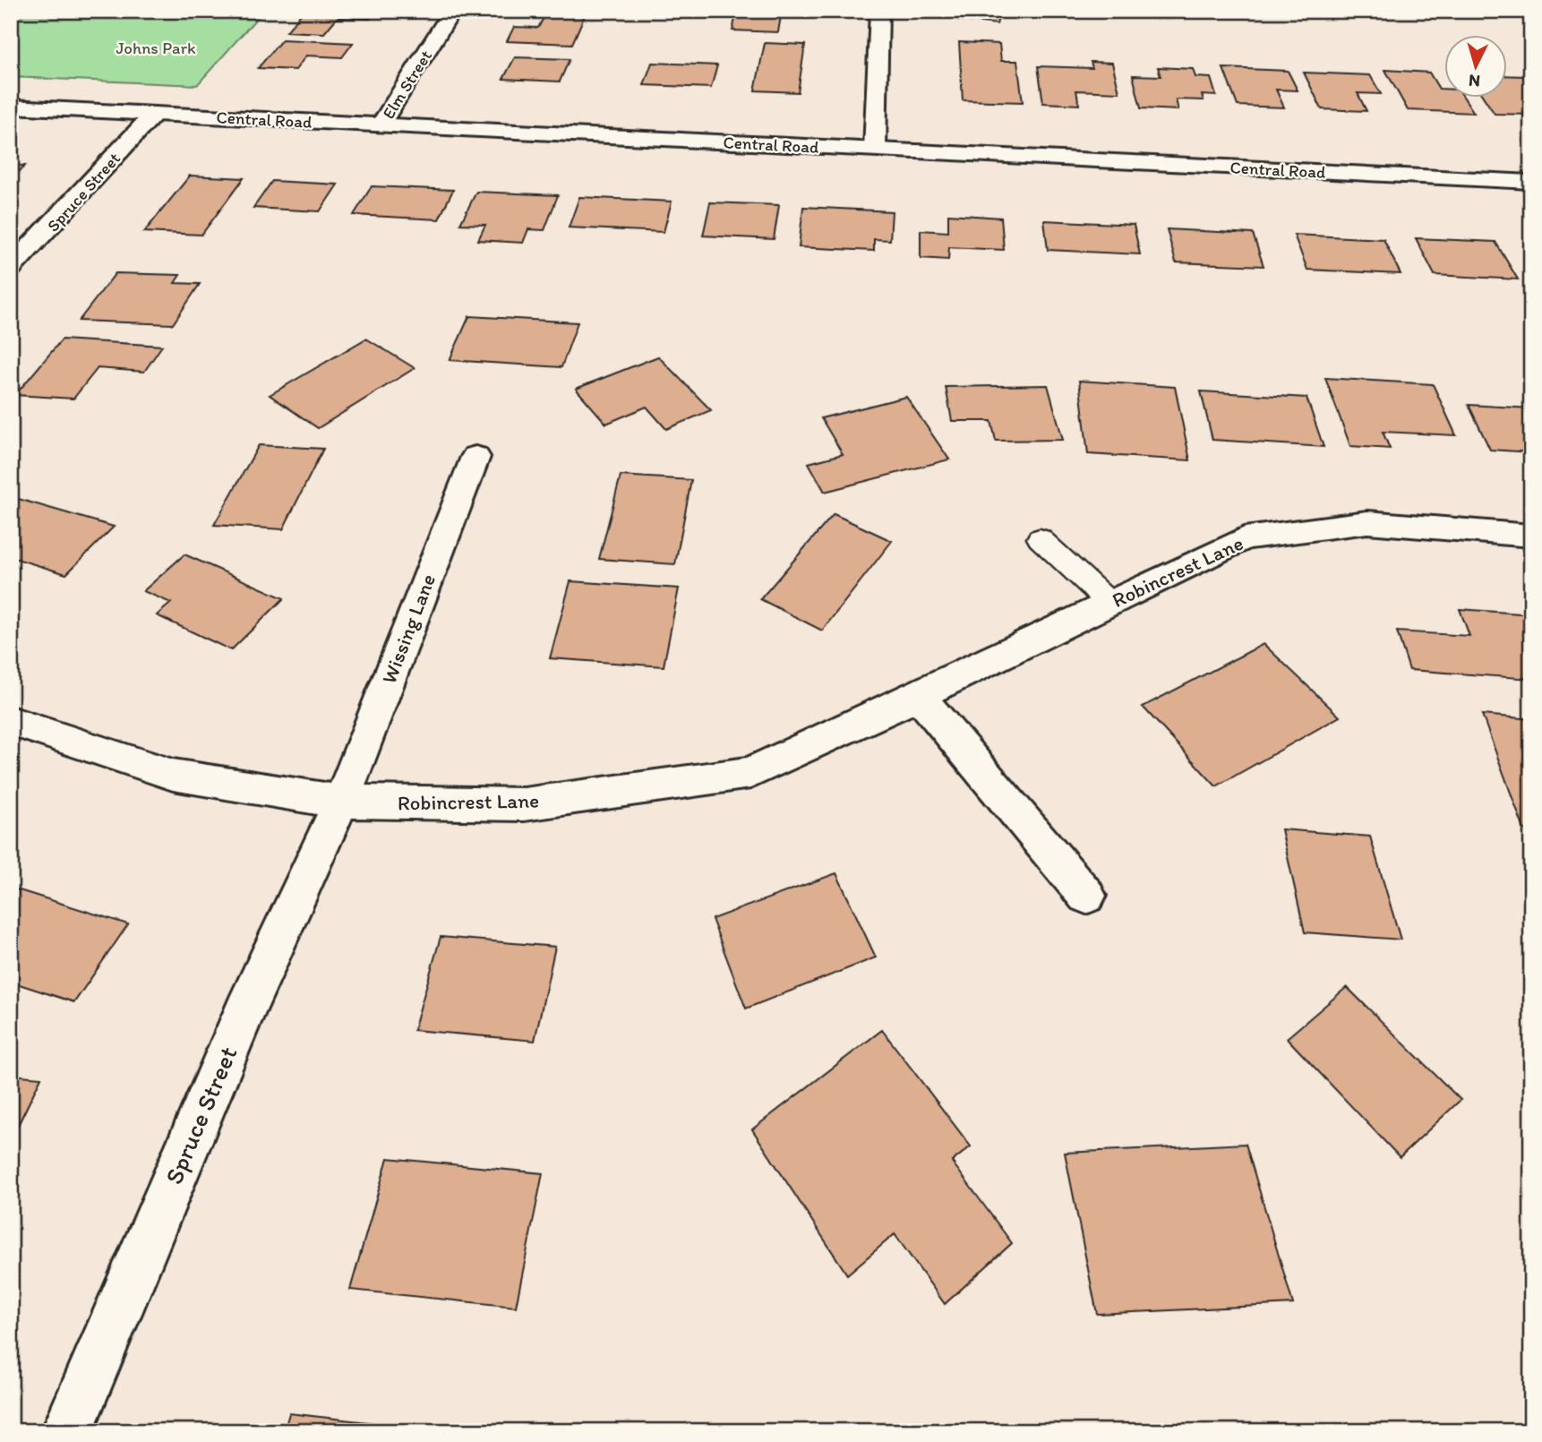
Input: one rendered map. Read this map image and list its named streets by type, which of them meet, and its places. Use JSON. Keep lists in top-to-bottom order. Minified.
{"streets":{"street":["Elm Street","Central Road","Spruce Street","Robincrest Lane","Wissing Lane"]},"crossings":[["Elm Street","Central Road"],["Central Road","Spruce Street"],["Spruce Street","Robincrest Lane"],["Spruce Street","Wissing Lane"],["Robincrest Lane","Wissing Lane"]],"parks":["Johns Park"],"north":"bottom"}
